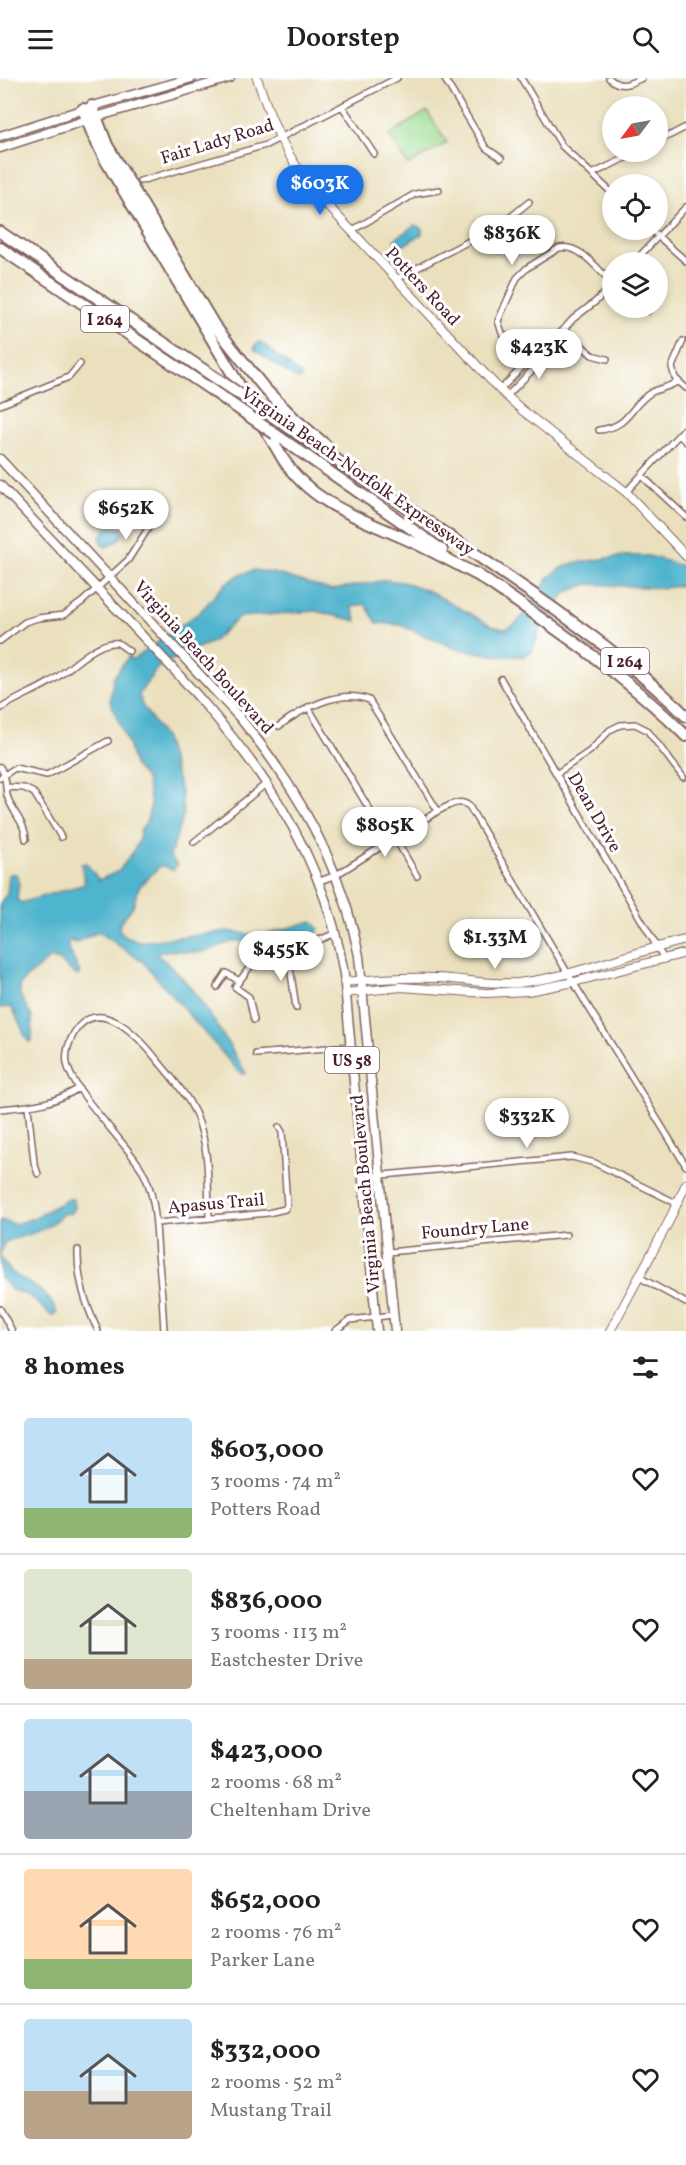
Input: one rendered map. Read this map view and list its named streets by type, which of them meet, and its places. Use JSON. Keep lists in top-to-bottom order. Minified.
{"streets":{"highway":["I 264","Virginia Beach-Norfolk Expressway"],"main road":["Virginia Beach Boulevard","US 58"],"street":["Fair Lady Road","Potters Road","Dean Drive","Apasus Trail","Foundry Lane"]},"crossings":[["Fair Lady Road","Potters Road"],["Virginia Beach Boulevard","Foundry Lane"]],"north":"bottom left","page":{"header":"Doorstep","price":["$603K","$836K","$423K","$652K","$805K","$1.33M","$455K","$332K"],"heading":"8 homes","list":[{"name":"$603,000","note":"3 rooms · 74 m² · Potters Road"},{"name":"$836,000","note":"3 rooms · 113 m² · Eastchester Drive"},{"name":"$423,000","note":"2 rooms · 68 m² · Cheltenham Drive"},{"name":"$652,000","note":"2 rooms · 76 m² · Parker Lane"},{"name":"$332,000","note":"2 rooms · 52 m² · Mustang Trail"}]}}
